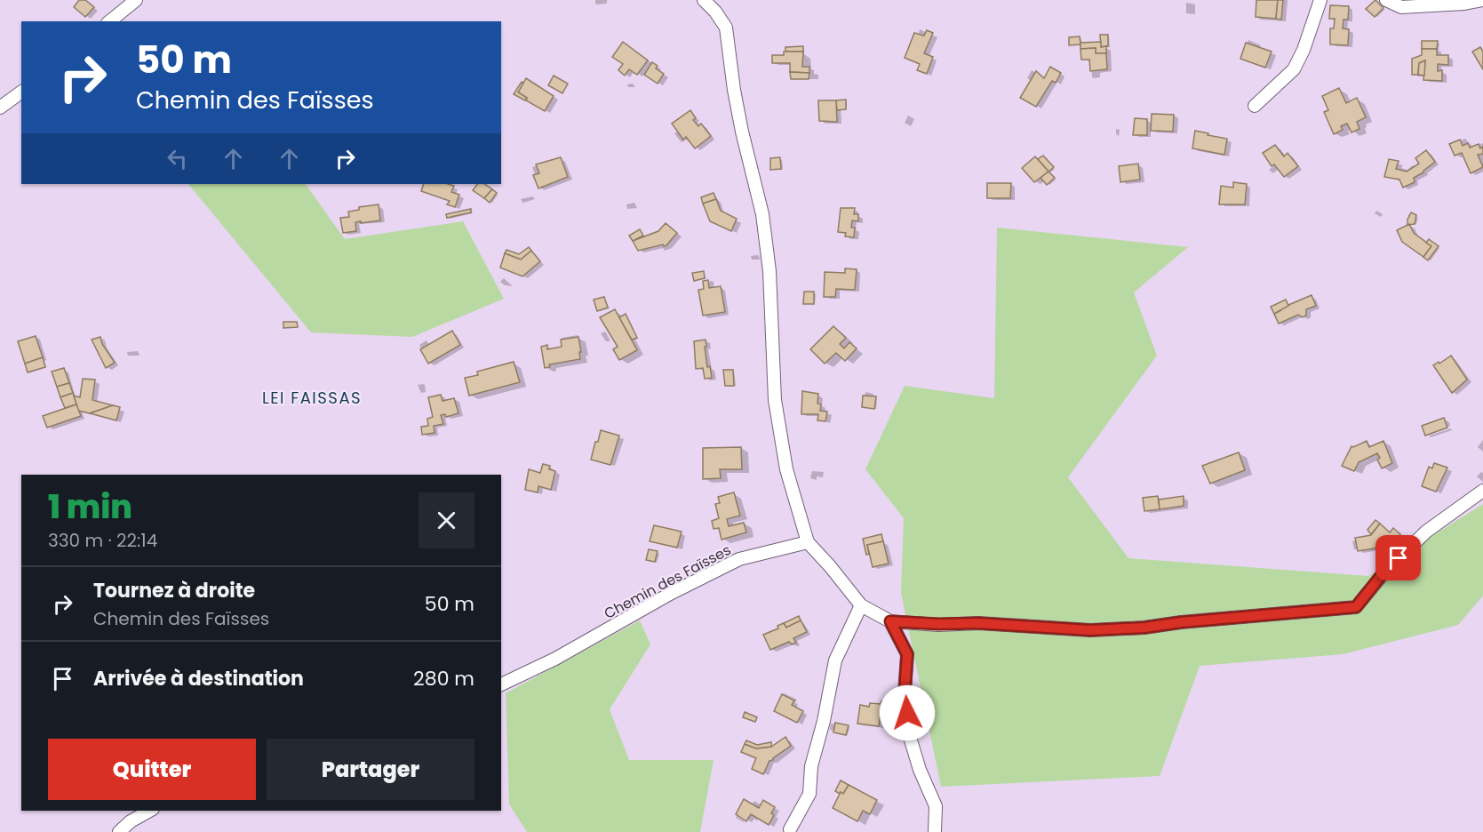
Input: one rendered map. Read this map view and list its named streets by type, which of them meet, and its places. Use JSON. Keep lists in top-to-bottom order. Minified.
{"streets":{"street":["Chemin des Faïsses"]},"districts":["LEI FAISSAS"],"page":{"turn":["50 m","Chemin des Faïsses"],"heading":["1 min","330 m · 22:14"],"list":[{"name":"Tournez à droite","note":"Chemin des Faïsses","value":"50 m"},{"name":"Arrivée à destination","value":"280 m"}],"buttons":["Quitter","Partager"]}}
